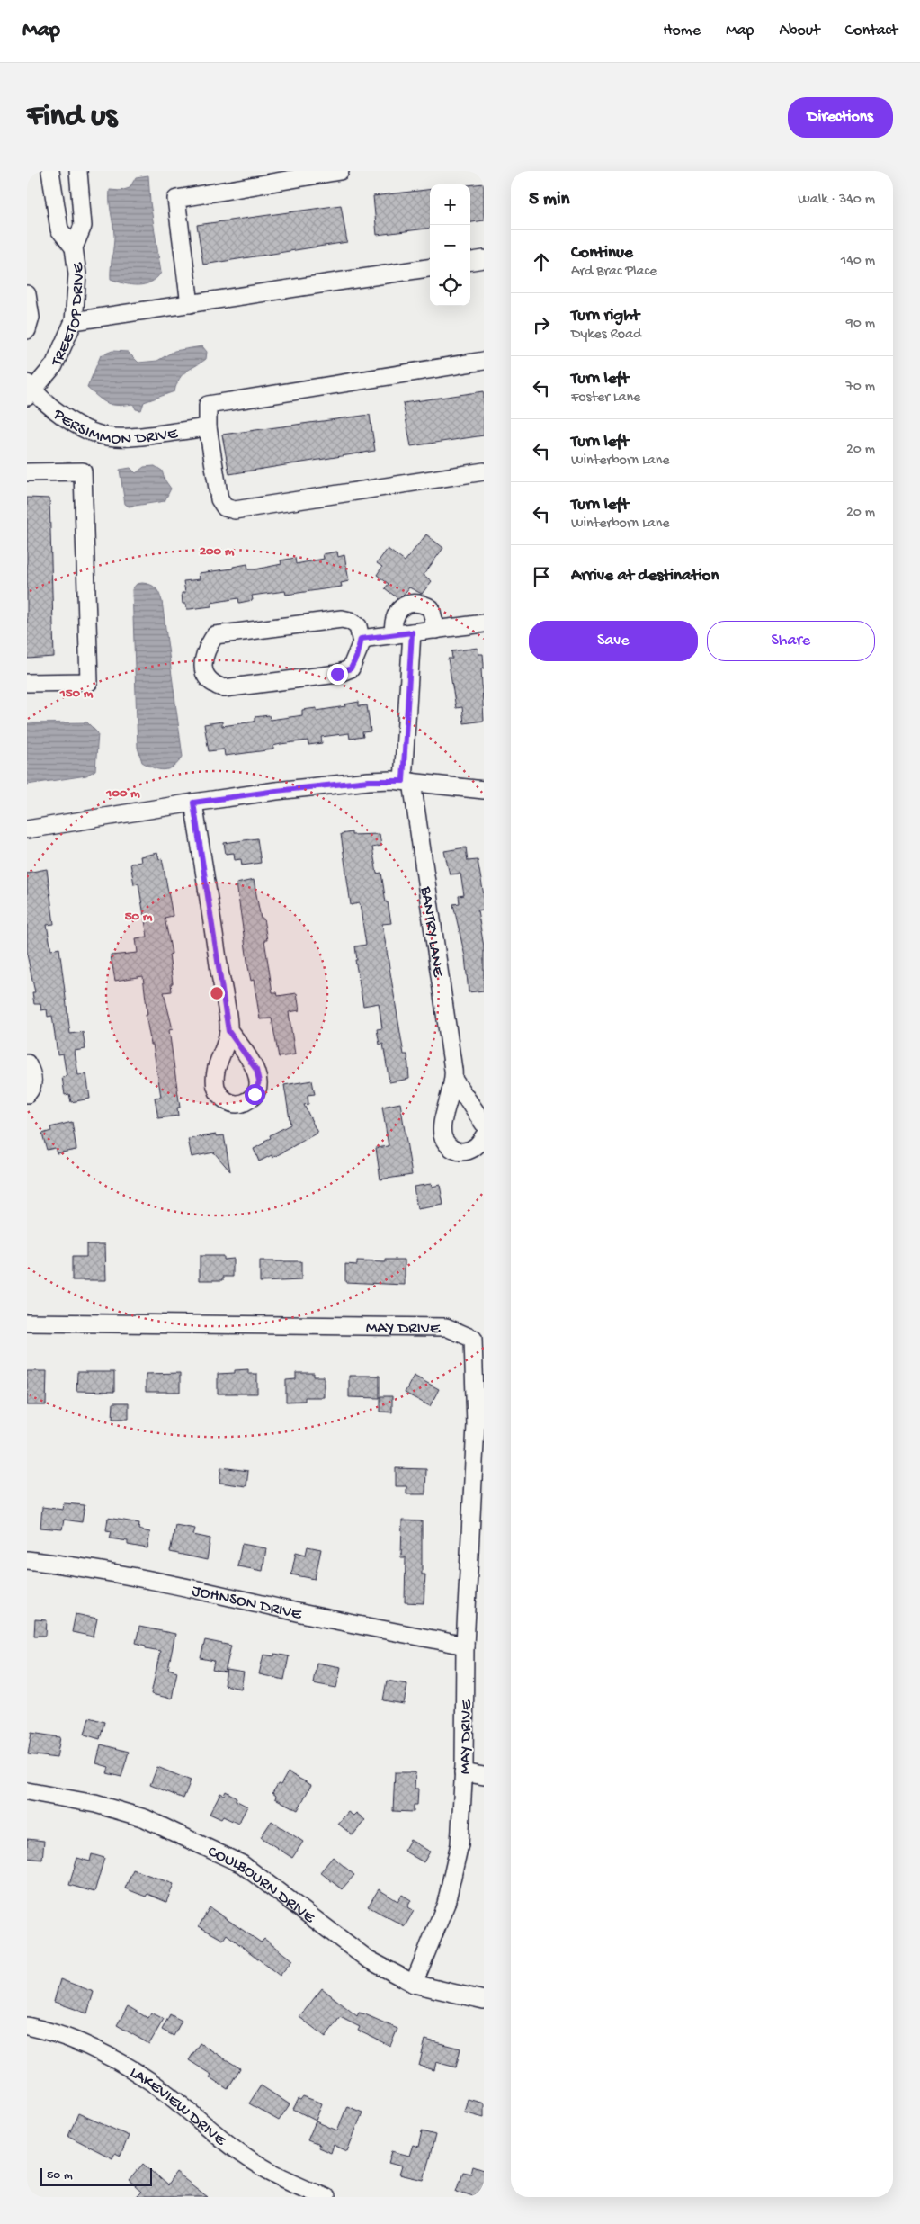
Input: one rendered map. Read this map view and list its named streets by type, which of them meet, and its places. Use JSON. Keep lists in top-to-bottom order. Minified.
{"streets":{"street":["TREETOP DRIVE","PERSIMMON DRIVE","BANTRY LANE","MAY DRIVE","JOHNSON DRIVE","COULBOURN DRIVE","LAKEVIEW DRIVE"]},"crossings":[["TREETOP DRIVE","PERSIMMON DRIVE"],["MAY DRIVE","JOHNSON DRIVE"],["MAY DRIVE","COULBOURN DRIVE"]],"scale_bar":"50 m","page":{"header":"Map","nav":["Home","Map","About","Contact"],"buttons":["Directions",["Save","Share"]],"title":"Find us","heading":["5 min","Walk · 340 m"],"map_buttons":["+","−"],"list":[["Continue","Ard Brac Place","140 m"],["Turn right","Dykes Road","90 m"],["Turn left","Foster Lane","70 m"],["Turn left","Winterborn Lane","20 m"],["Turn left","Winterborn Lane","20 m"],"Arrive at destination"],"scale":"50 m"},"rings":["200 m","150 m","100 m","50 m"]}
